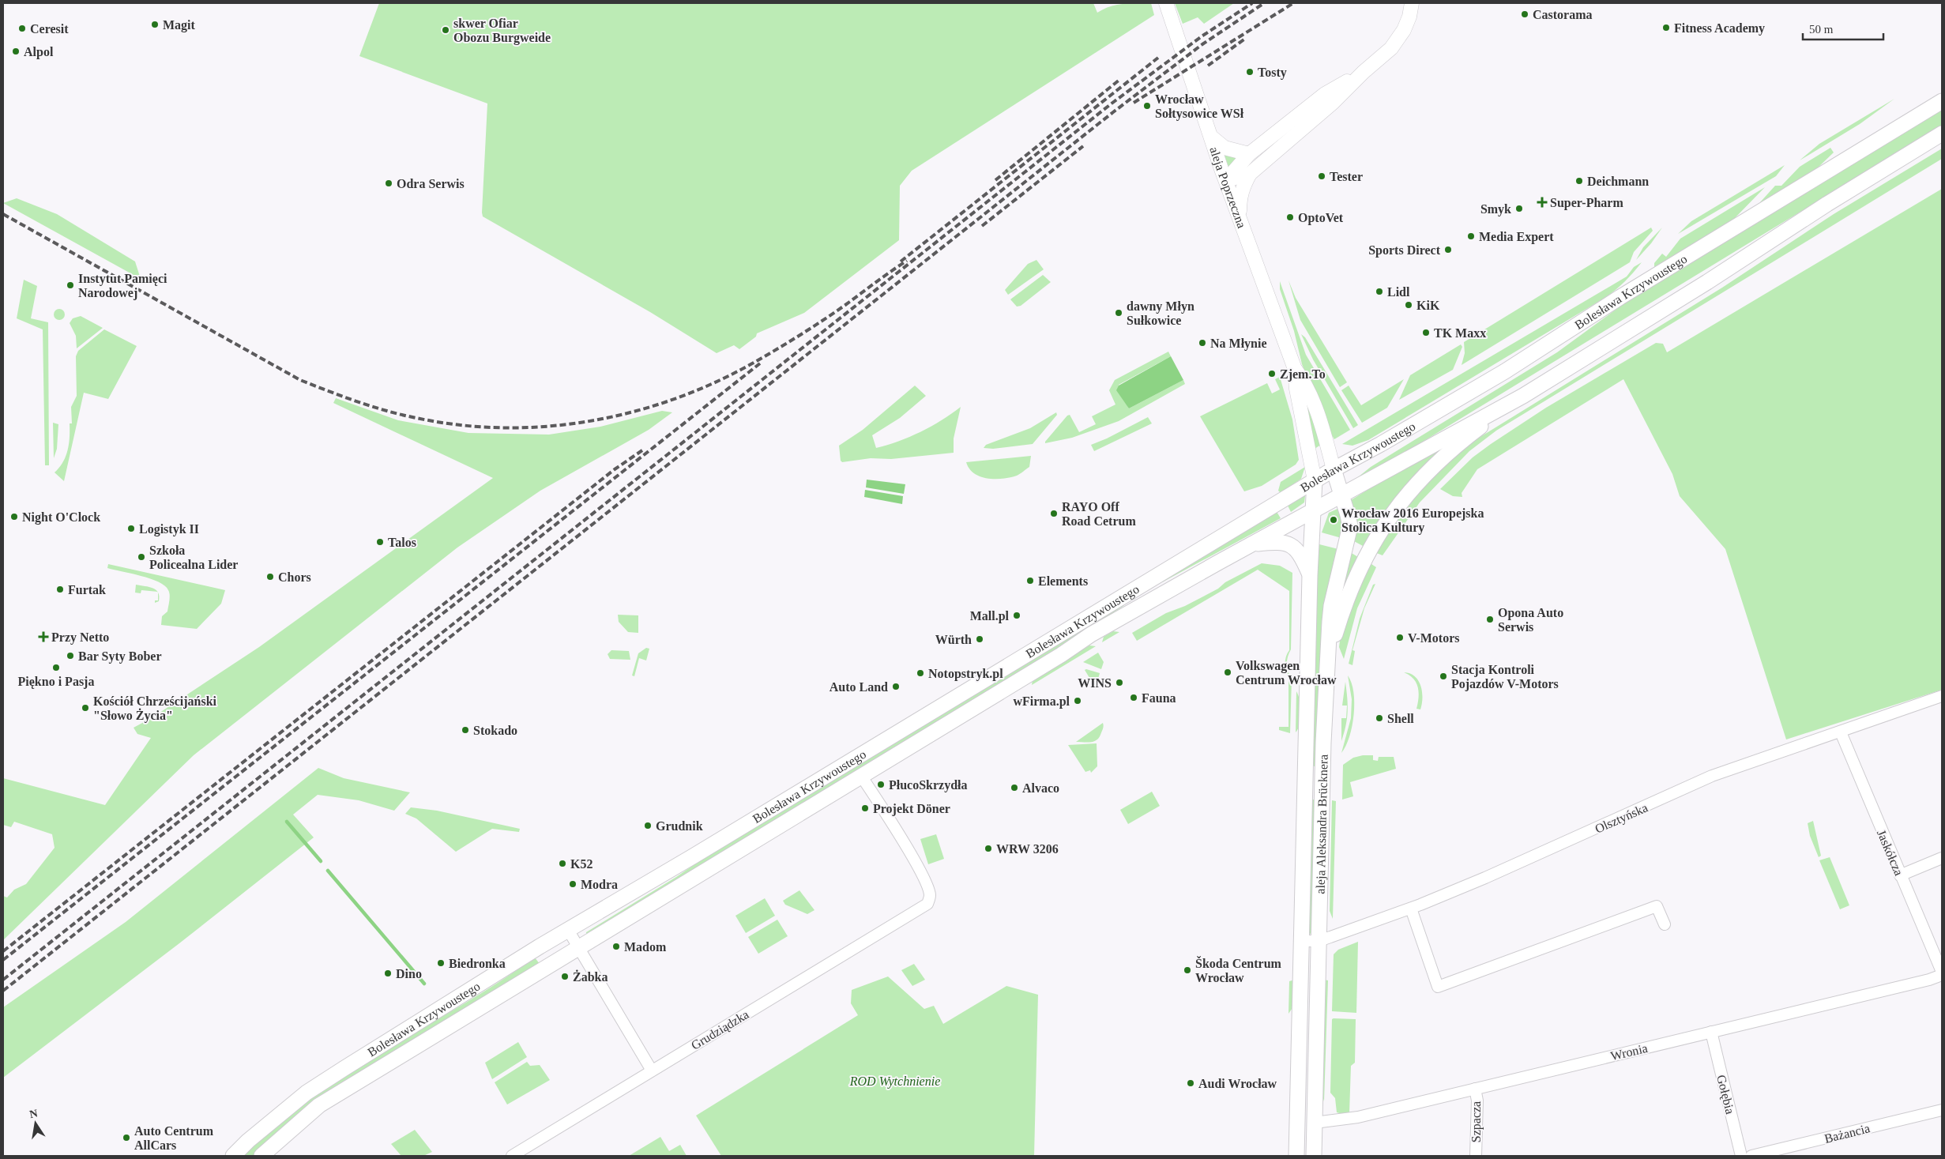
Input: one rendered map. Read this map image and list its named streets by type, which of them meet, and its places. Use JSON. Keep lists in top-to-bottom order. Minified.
{"streets":{"main road":["Bolesława Krzywoustego","aleja Aleksandra Brücknera"],"street":["aleja Poprzeczna","Olsztyńska","Jaskółcza","Grudziądzka","Wronia","Gołębia","Szpacza","Bażancia"]},"crossings":[["aleja Poprzeczna","Bolesława Krzywoustego"],["aleja Poprzeczna","aleja Aleksandra Brücknera"],["Bolesława Krzywoustego","aleja Aleksandra Brücknera"],["Bolesława Krzywoustego","Grudziądzka"],["Olsztyńska","aleja Aleksandra Brücknera"],["Olsztyńska","Jaskółcza"],["aleja Aleksandra Brücknera","Wronia"],["Wronia","Gołębia"],["Wronia","Szpacza"]],"parks":["ROD Wytchnienie"],"places":{"other":["Castorama","Magit","Fitness Academy","Ceresit","skwer Ofiar Obozu Burgweide","Alpol","Tosty","Wrocław Sołtysowice WSł","Tester","Deichmann","Odra Serwis","Smyk","OptoVet","Media Expert","Sports Direct","Instytut Pamięci Narodowej","Lidl","KiK","dawny Młyn Sułkowice","TK Maxx","Na Młynie","Zjem.To","RAYO Off Road Cetrum","Night O'Clock","Wrocław 2016 Europejska Stolica Kultury","Logistyk II","Talos","Szkoła Policealna Lider","Chors","Elements","Furtak","Mall.pl","Opona Auto Serwis","V-Motors","Würth","Bar Syty Bober","Piękno i Pasja","Volkswagen Centrum Wrocław","Notopstryk.pl","Stacja Kontroli Pojazdów V-Motors","WINS","Auto Land","Fauna","wFirma.pl","Kościół Chrześcijański \"Słowo Życia\"","Shell","Stokado","PłucoSkrzydła","Alvaco","Projekt Döner","Grudnik","WRW 3206","K52","Modra","Madom","Biedronka","Škoda Centrum Wrocław","Dino","Żabka","Audi Wrocław","Auto Centrum AllCars"],"health":["Super-Pharm","Przy Netto"]},"scale_bar":"50 m","north":"top"}
